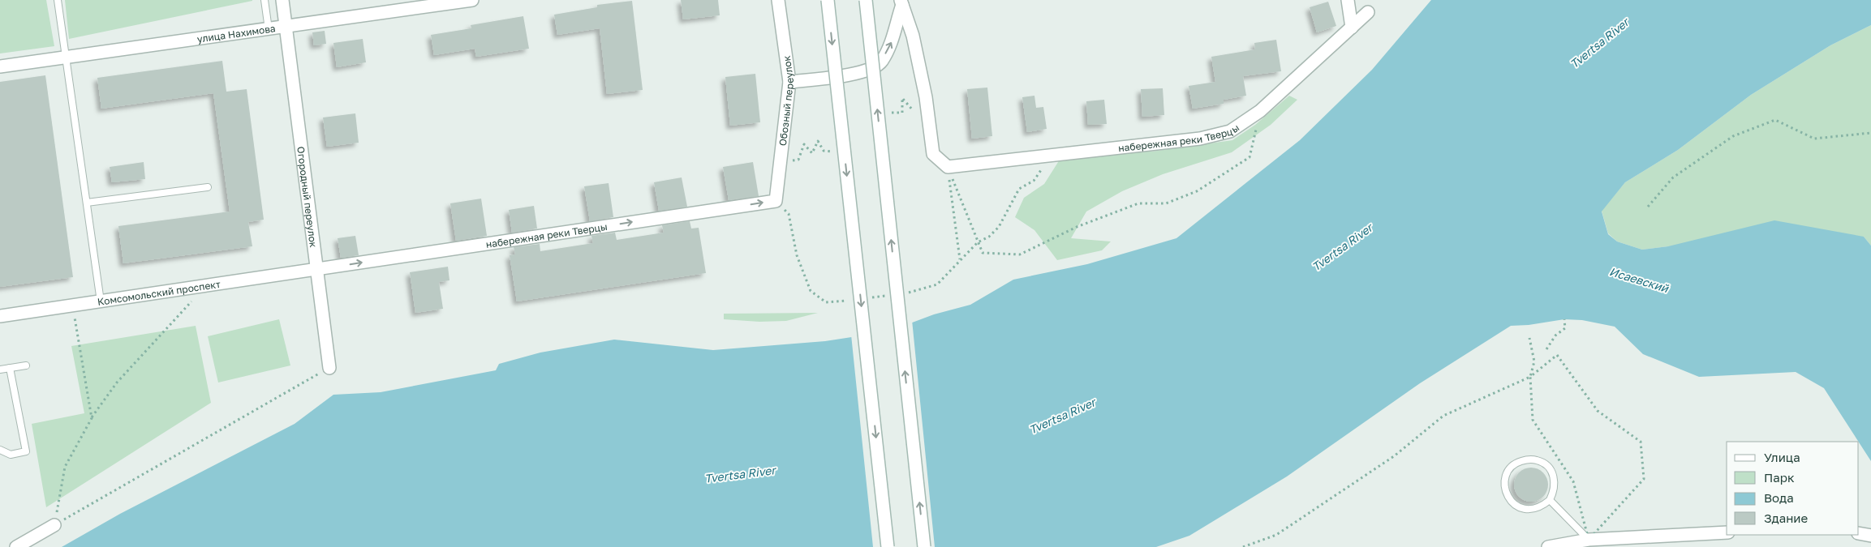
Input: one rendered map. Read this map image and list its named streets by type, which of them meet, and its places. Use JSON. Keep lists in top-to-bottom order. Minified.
{"streets":{"street":["улица Нахимова","Обозный переулок","набережная реки Тверцы","Огородный переулок","Комсомольский проспект"]},"crossings":[["улица Нахимова","Огородный переулок"],["Обозный переулок","набережная реки Тверцы"],["набережная реки Тверцы","Огородный переулок"],["набережная реки Тверцы","Комсомольский проспект"],["Огородный переулок","Комсомольский проспект"]],"one_way":["набережная реки Тверцы"],"water":["Tvertsa River","Исаевский"],"legend":["Улица","Парк","Вода","Здание"]}
